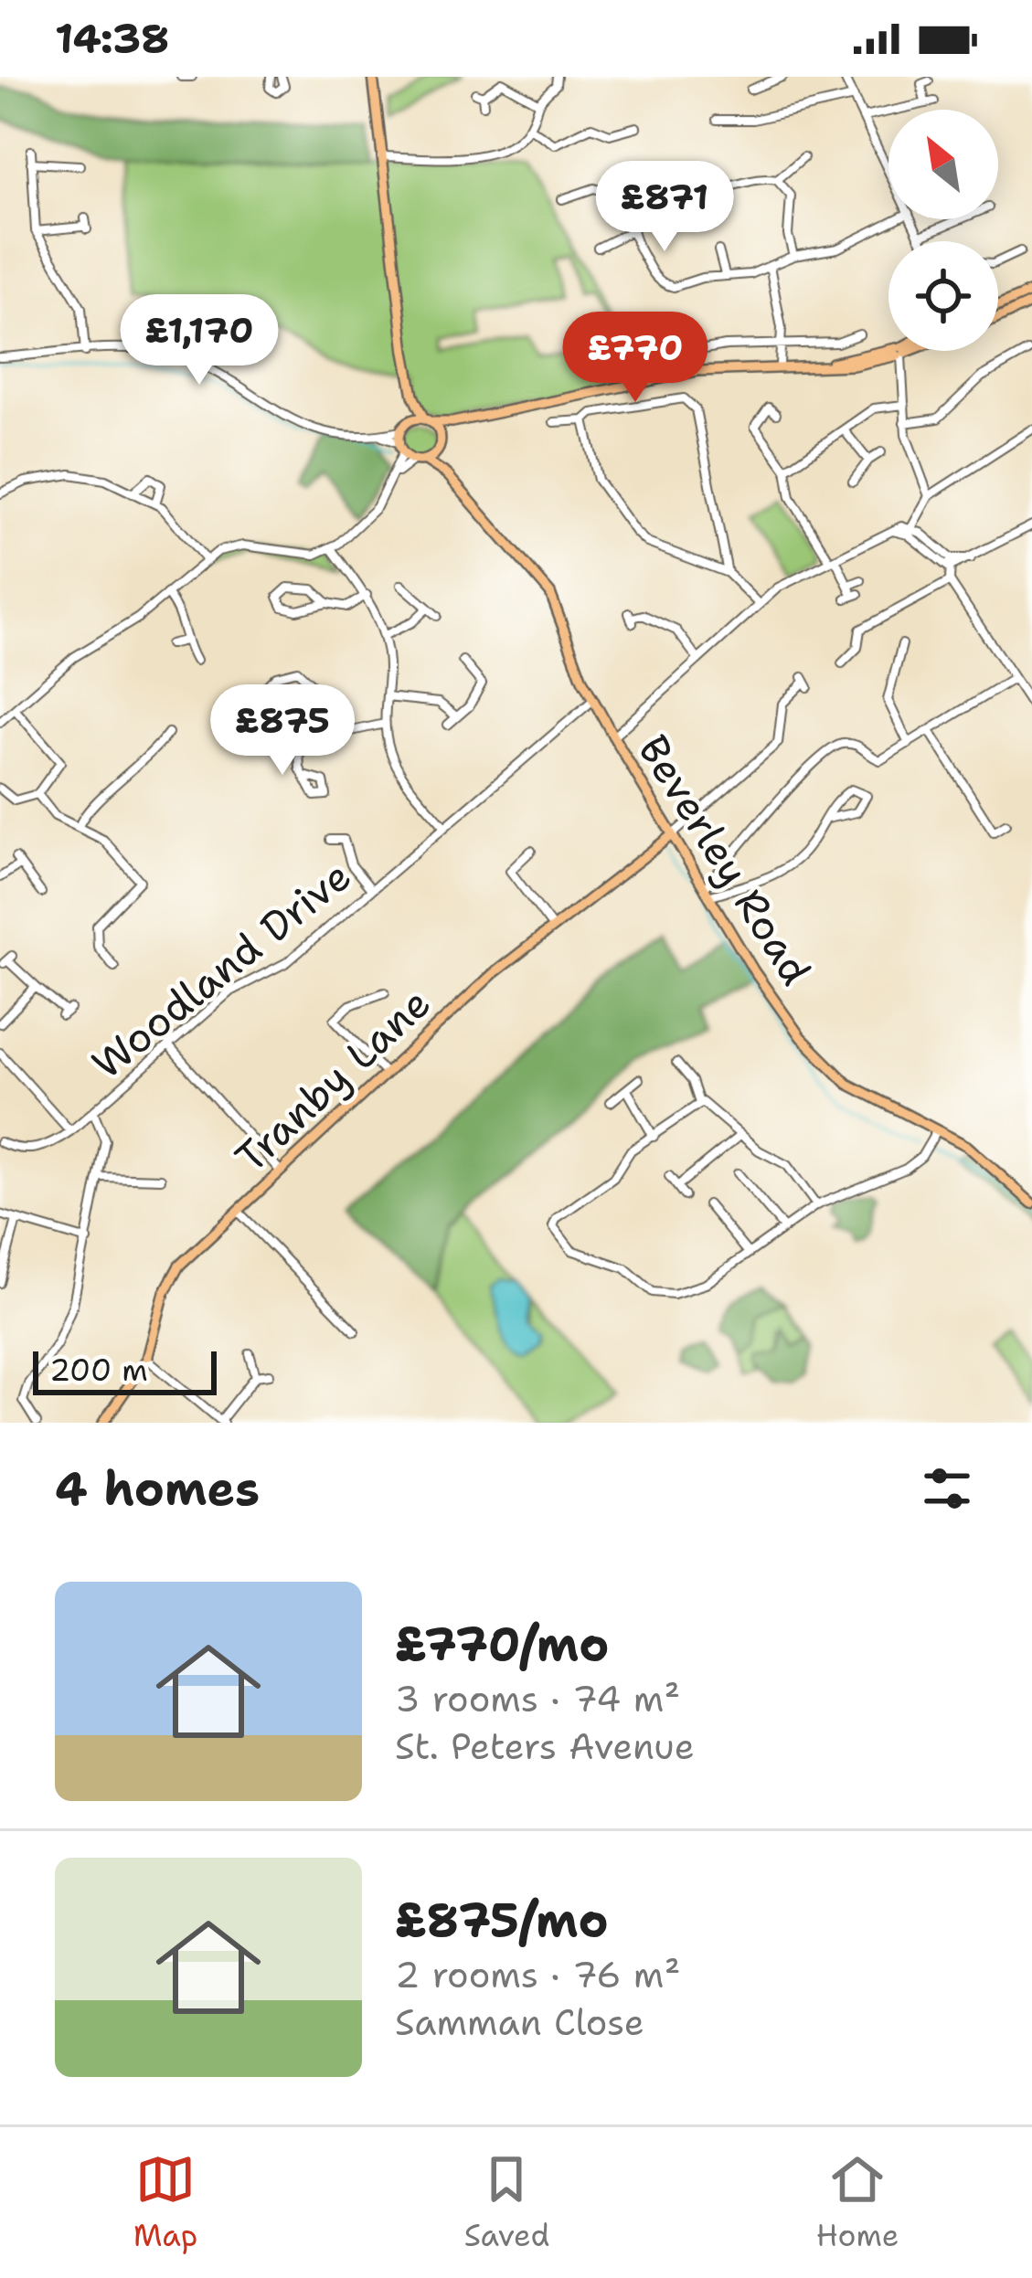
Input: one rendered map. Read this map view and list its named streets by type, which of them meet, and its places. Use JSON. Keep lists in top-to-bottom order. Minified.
{"streets":{"main road":["Beverley Road","Tranby Lane"],"street":["Woodland Drive"]},"crossings":[["Beverley Road","Woodland Drive"],["Beverley Road","Tranby Lane"]],"scale_bar":"200 m","north":"top left","page":{"status":"14:38","price":["£871","£1,170","£770","£875"],"scale":"200 m","heading":"4 homes","list":[{"name":"£770/mo","note":"3 rooms · 74 m² · St. Peters Avenue"},{"name":"£875/mo","note":"2 rooms · 76 m² · Samman Close"}],"tabs":["Map","Saved","Home"]}}
